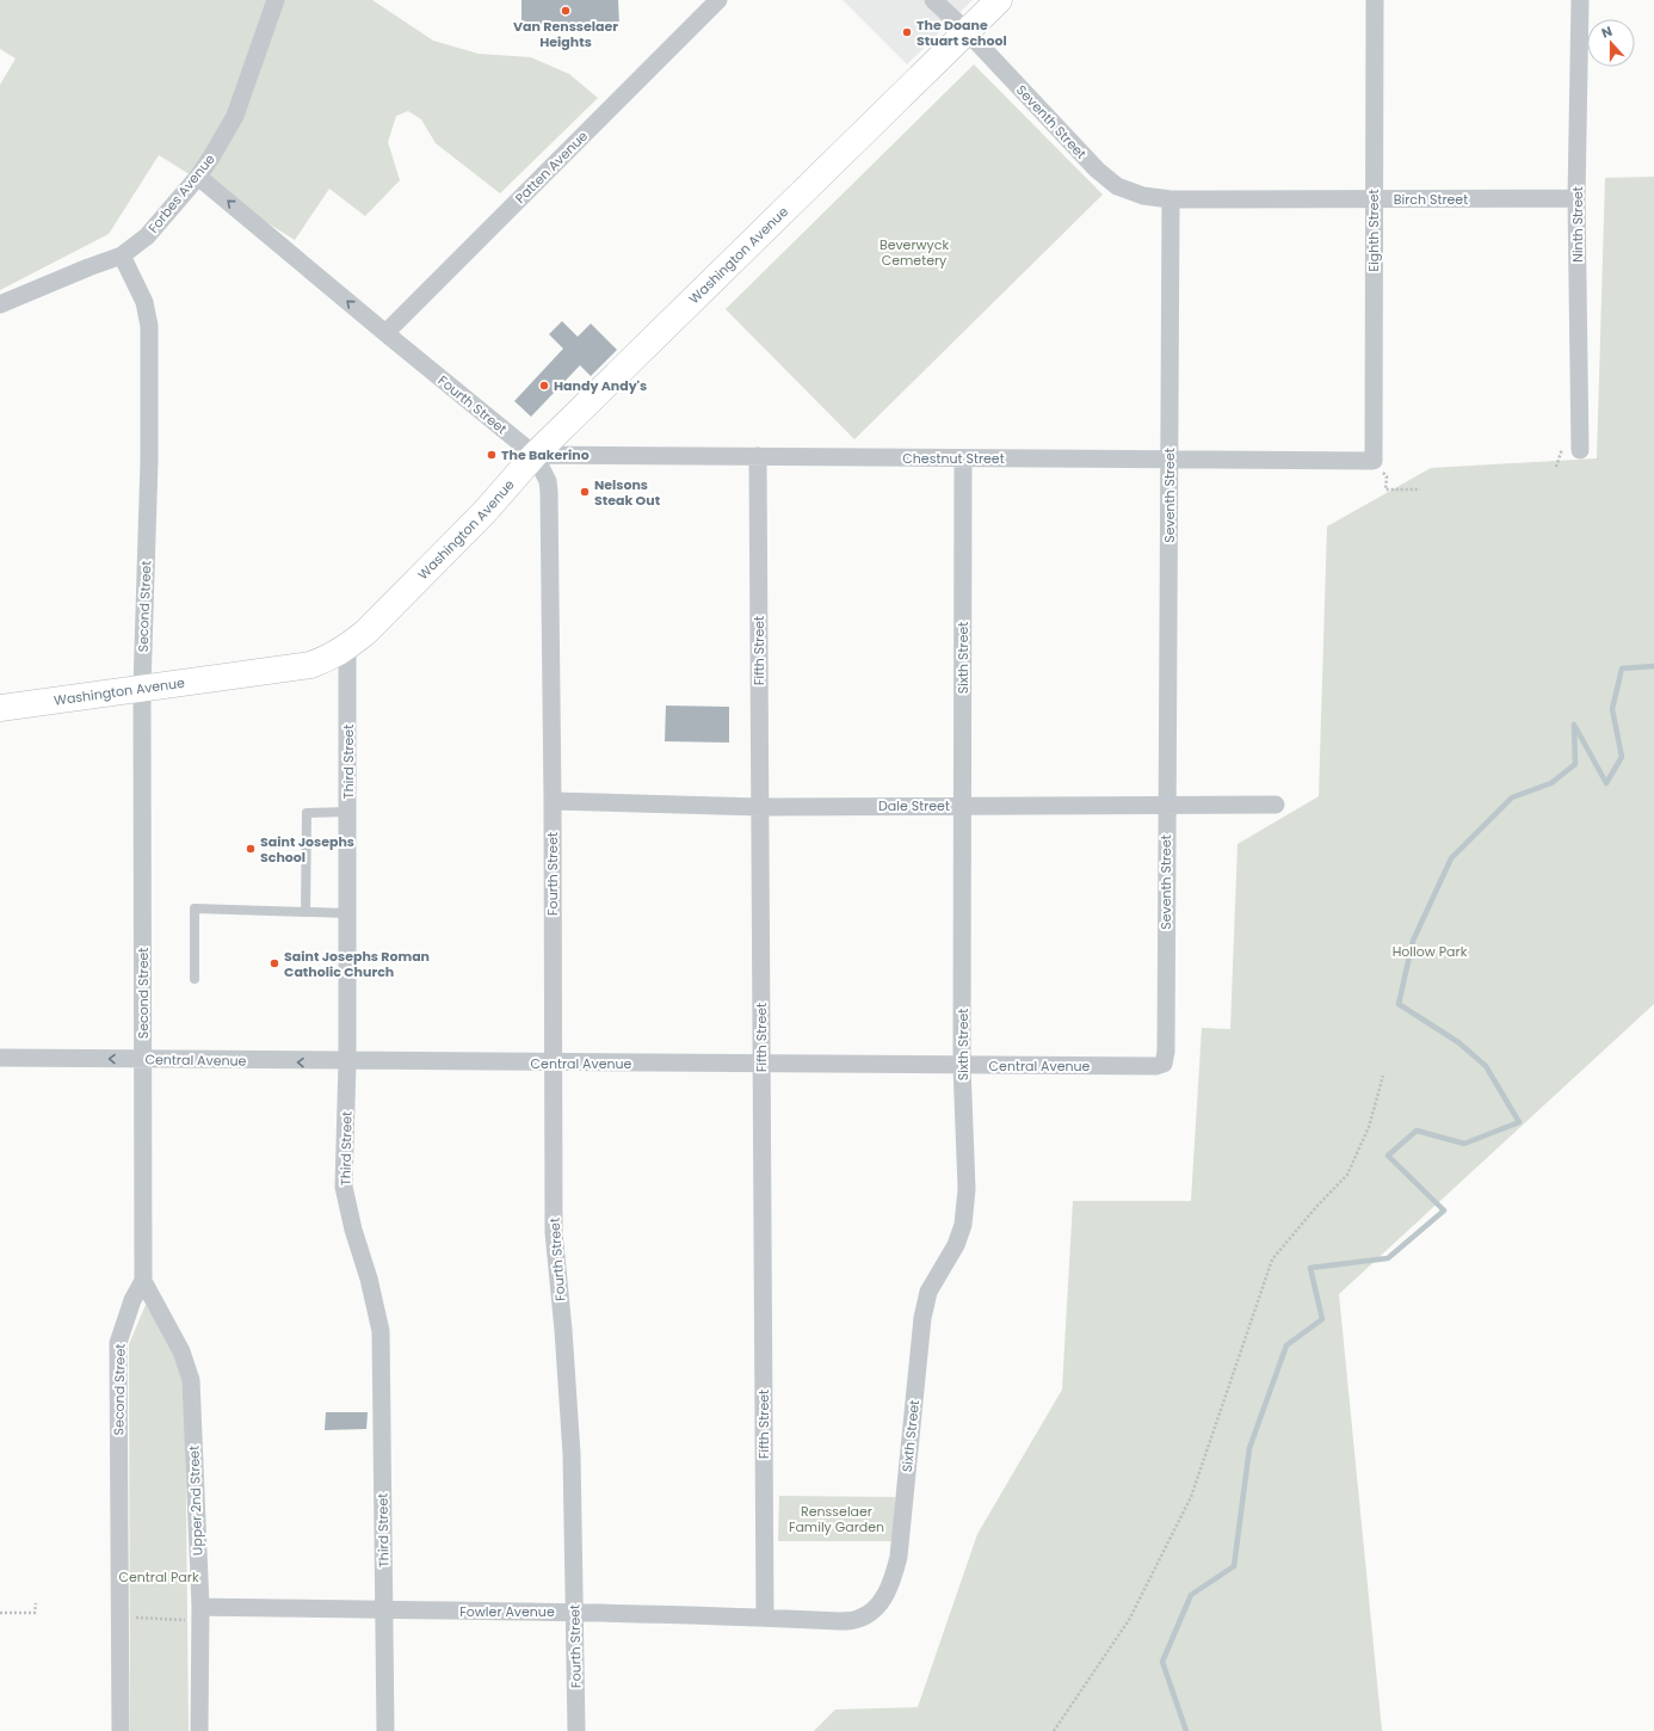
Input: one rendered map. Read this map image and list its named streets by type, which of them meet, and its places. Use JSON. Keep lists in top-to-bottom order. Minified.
{"streets":{"street":["Seventh Street","Patten Avenue","Forbes Avenue","Birch Street","Ninth Street","Eighth Street","Washington Avenue","Fourth Street","Chestnut Street","Second Street","Fifth Street","Sixth Street","Third Street","Dale Street","Central Avenue","Upper 2nd Street","Fowler Avenue"]},"crossings":[["Seventh Street","Birch Street"],["Seventh Street","Washington Avenue"],["Seventh Street","Chestnut Street"],["Seventh Street","Dale Street"],["Seventh Street","Central Avenue"],["Patten Avenue","Fourth Street"],["Forbes Avenue","Fourth Street"],["Forbes Avenue","Second Street"],["Birch Street","Ninth Street"],["Birch Street","Eighth Street"],["Eighth Street","Chestnut Street"],["Washington Avenue","Fourth Street"],["Washington Avenue","Chestnut Street"],["Washington Avenue","Second Street"],["Washington Avenue","Third Street"],["Fourth Street","Chestnut Street"],["Fourth Street","Dale Street"],["Fourth Street","Central Avenue"],["Fourth Street","Fowler Avenue"],["Chestnut Street","Fifth Street"],["Chestnut Street","Sixth Street"],["Second Street","Central Avenue"],["Second Street","Upper 2nd Street"],["Fifth Street","Dale Street"],["Fifth Street","Central Avenue"],["Fifth Street","Fowler Avenue"],["Sixth Street","Dale Street"],["Sixth Street","Central Avenue"],["Sixth Street","Fowler Avenue"],["Third Street","Central Avenue"],["Third Street","Fowler Avenue"],["Upper 2nd Street","Fowler Avenue"]],"parks":["Beverwyck Cemetery","Hollow Park","Rensselaer Family Garden","Central Park"],"places":["Van Rensselaer Heights","The Doane Stuart School","Handy Andy's","The Bakerino","Nelsons Steak Out","Saint Josephs School","Saint Josephs Roman Catholic Church"],"north":"top"}
